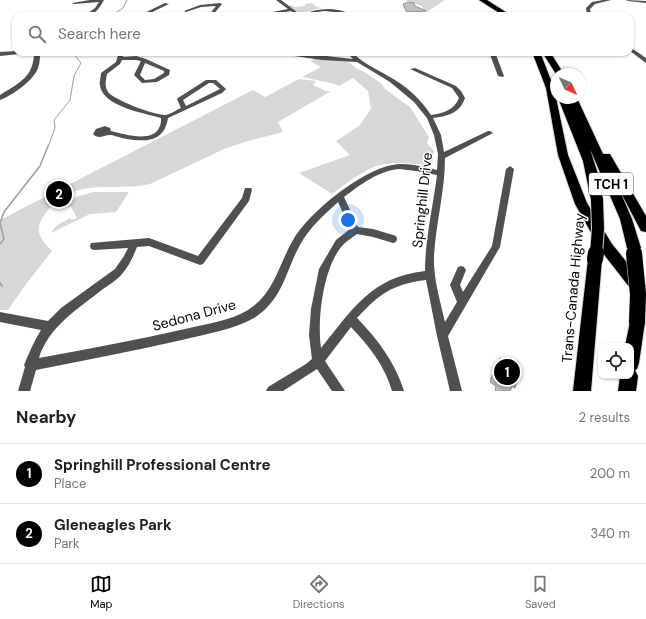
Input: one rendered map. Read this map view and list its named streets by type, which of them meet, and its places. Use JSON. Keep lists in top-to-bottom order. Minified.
{"streets":{"highway":["TCH 1","Trans-Canada Highway"],"street":["Springhill Drive","Sedona Drive"]},"crossings":[["Springhill Drive","Sedona Drive"]],"north":"bottom right","page":{"search":"Search here","pins":["2","1"],"heading":["Nearby","2 results"],"list":[{"mark":"1","name":"Springhill Professional Centre","note":"Place","value":"200 m"},{"mark":"2","name":"Gleneagles Park","note":"Park","value":"340 m"}],"nav":["Map","Directions","Saved"]}}
